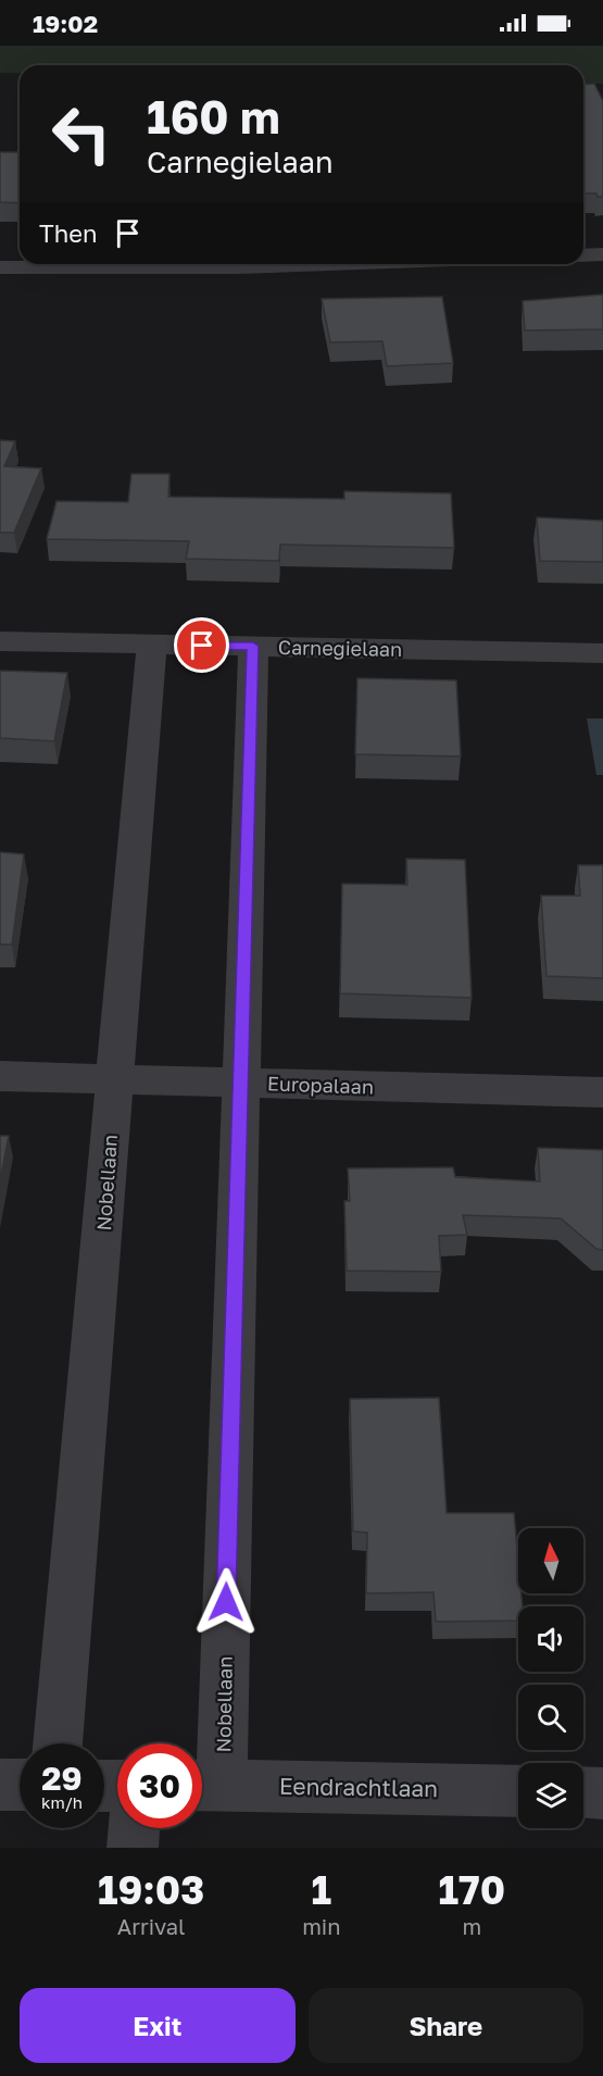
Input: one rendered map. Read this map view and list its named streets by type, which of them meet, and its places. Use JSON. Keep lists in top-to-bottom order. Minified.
{"streets":{"street":["Carnegielaan","Europalaan","Nobellaan","Eendrachtlaan"]},"crossings":[["Carnegielaan","Nobellaan"],["Europalaan","Nobellaan"],["Nobellaan","Eendrachtlaan"]],"north":"top","page":{"status":"19:02","turn":["160 m","Carnegielaan"],"then":"Then","speed":"29 km/h","limit":"30","eta":["19:03","Arrival","1","min","170","m"],"buttons":["Exit","Share"]}}
